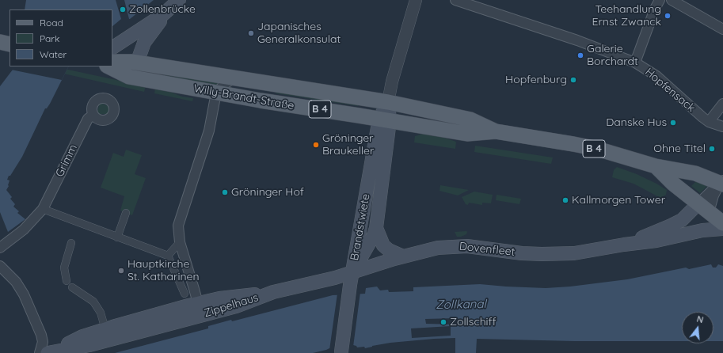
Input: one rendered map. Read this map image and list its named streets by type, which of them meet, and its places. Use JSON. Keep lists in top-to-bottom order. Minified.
{"streets":{"main road":["Willy-Brandt-Straße","B 4","Brandstwiete","Dovenfleet","Zippelhaus"],"street":["Hopfensack","Grimm"]},"crossings":[["Willy-Brandt-Straße","Brandstwiete"],["Willy-Brandt-Straße","Dovenfleet"],["Brandstwiete","Dovenfleet"],["Brandstwiete","Zippelhaus"],["Dovenfleet","Zippelhaus"]],"water":["Zollkanal"],"places":["Zollenbrücke","Teehandlung Ernst Zwanck","Japanisches Generalkonsulat","Galerie Borchardt","Hopfenburg","Danske Hus","Gröninger Braukeller","Ohne Titel","Gröninger Hof","Kallmorgen Tower","Hauptkirche St. Katharinen","Zollschiff"],"legend":["Road","Park","Water"],"north":"top"}
